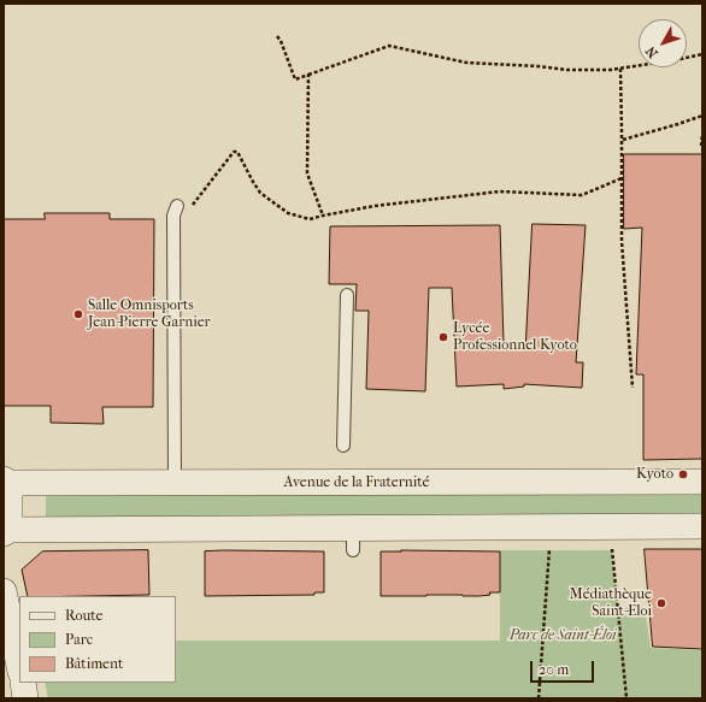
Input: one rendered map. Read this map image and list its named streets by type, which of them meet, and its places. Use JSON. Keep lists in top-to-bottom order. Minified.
{"streets":{"street":["Avenue de la Fraternité"]},"parks":["Parc de Saint-Éloi"],"places":["Salle Omnisports Jean-Pierre Garnier","Lycée Professionnel Kyoto","Kyoto","Médiathèque Saint-Eloi"],"legend":["Route","Parc","Bâtiment"],"scale_bar":"20 m","north":"bottom left"}
